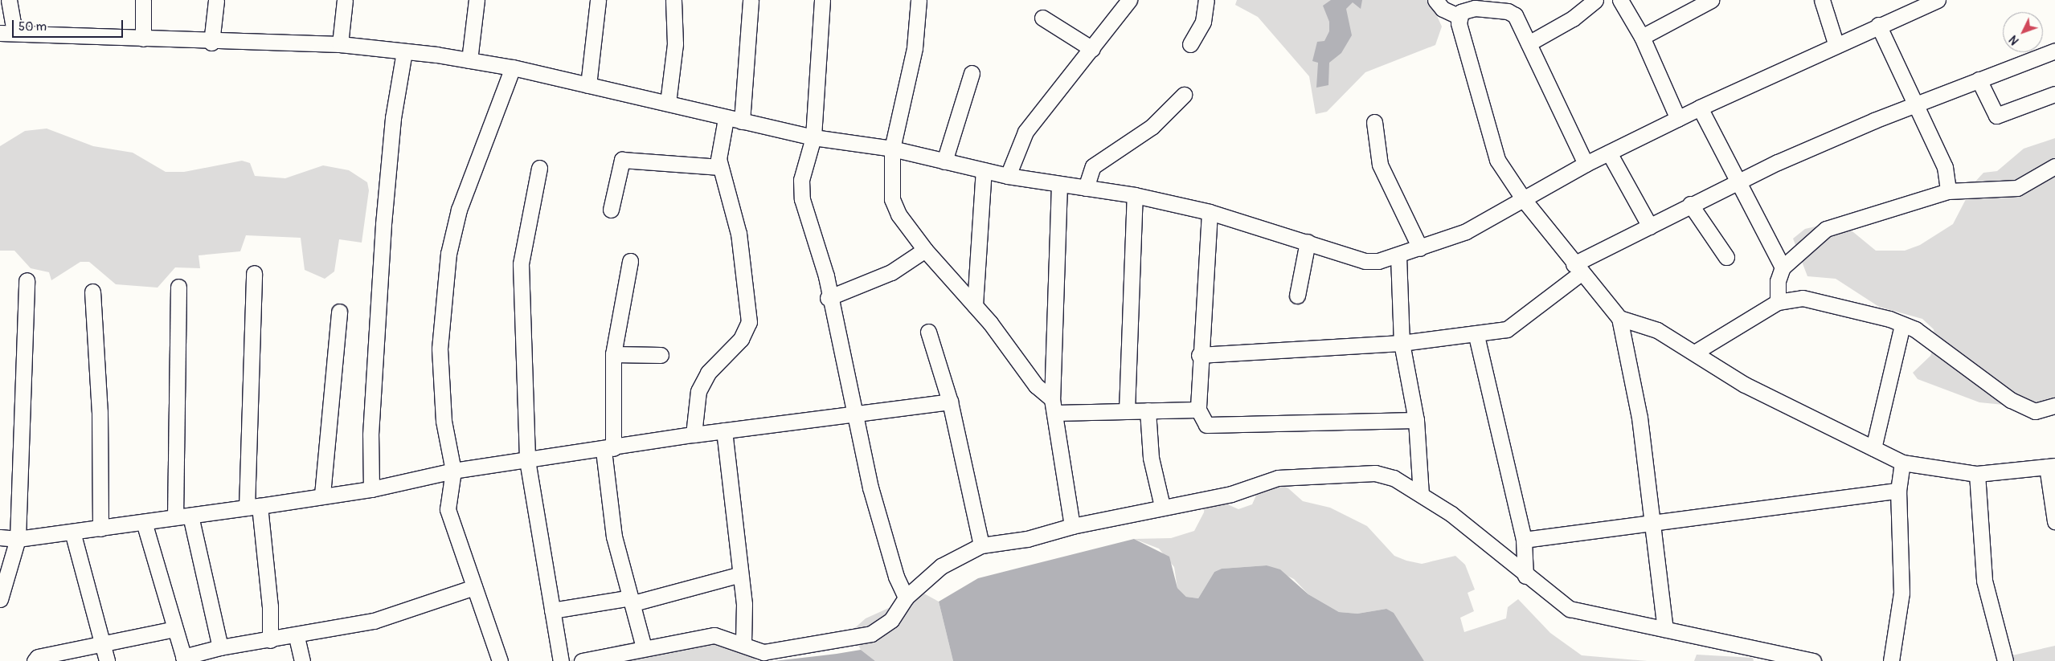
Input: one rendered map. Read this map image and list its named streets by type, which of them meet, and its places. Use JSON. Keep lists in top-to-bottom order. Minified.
{"scale_bar":"50 m","north":"bottom left"}
